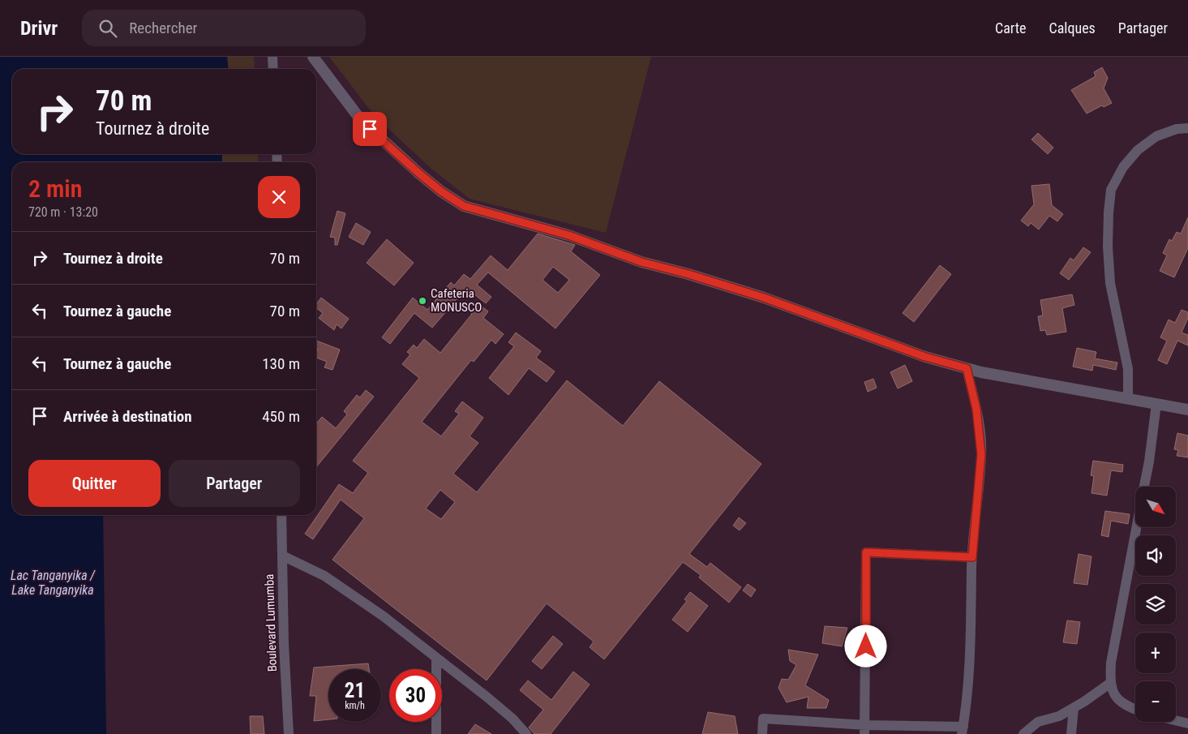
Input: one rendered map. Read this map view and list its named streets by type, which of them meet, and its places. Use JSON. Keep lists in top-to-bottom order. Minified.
{"streets":{"street":["Boulevard Lumumba"]},"water":["Lac Tanganyika / Lake Tanganyika"],"places":["Cafeteria MONUSCO"],"north":"bottom right","page":{"header":"Drivr","search":"Rechercher","nav":["Carte","Calques","Partager"],"turn":["70 m","Tournez à droite"],"heading":["2 min","720 m · 13:20"],"list":[{"name":"Tournez à droite","value":"70 m"},{"name":"Tournez à gauche","value":"70 m"},{"name":"Tournez à gauche","value":"130 m"},{"name":"Arrivée à destination","value":"450 m"}],"buttons":["Quitter","Partager"],"map_buttons":["+","−"],"speed":"21 km/h","limit":"30"}}
